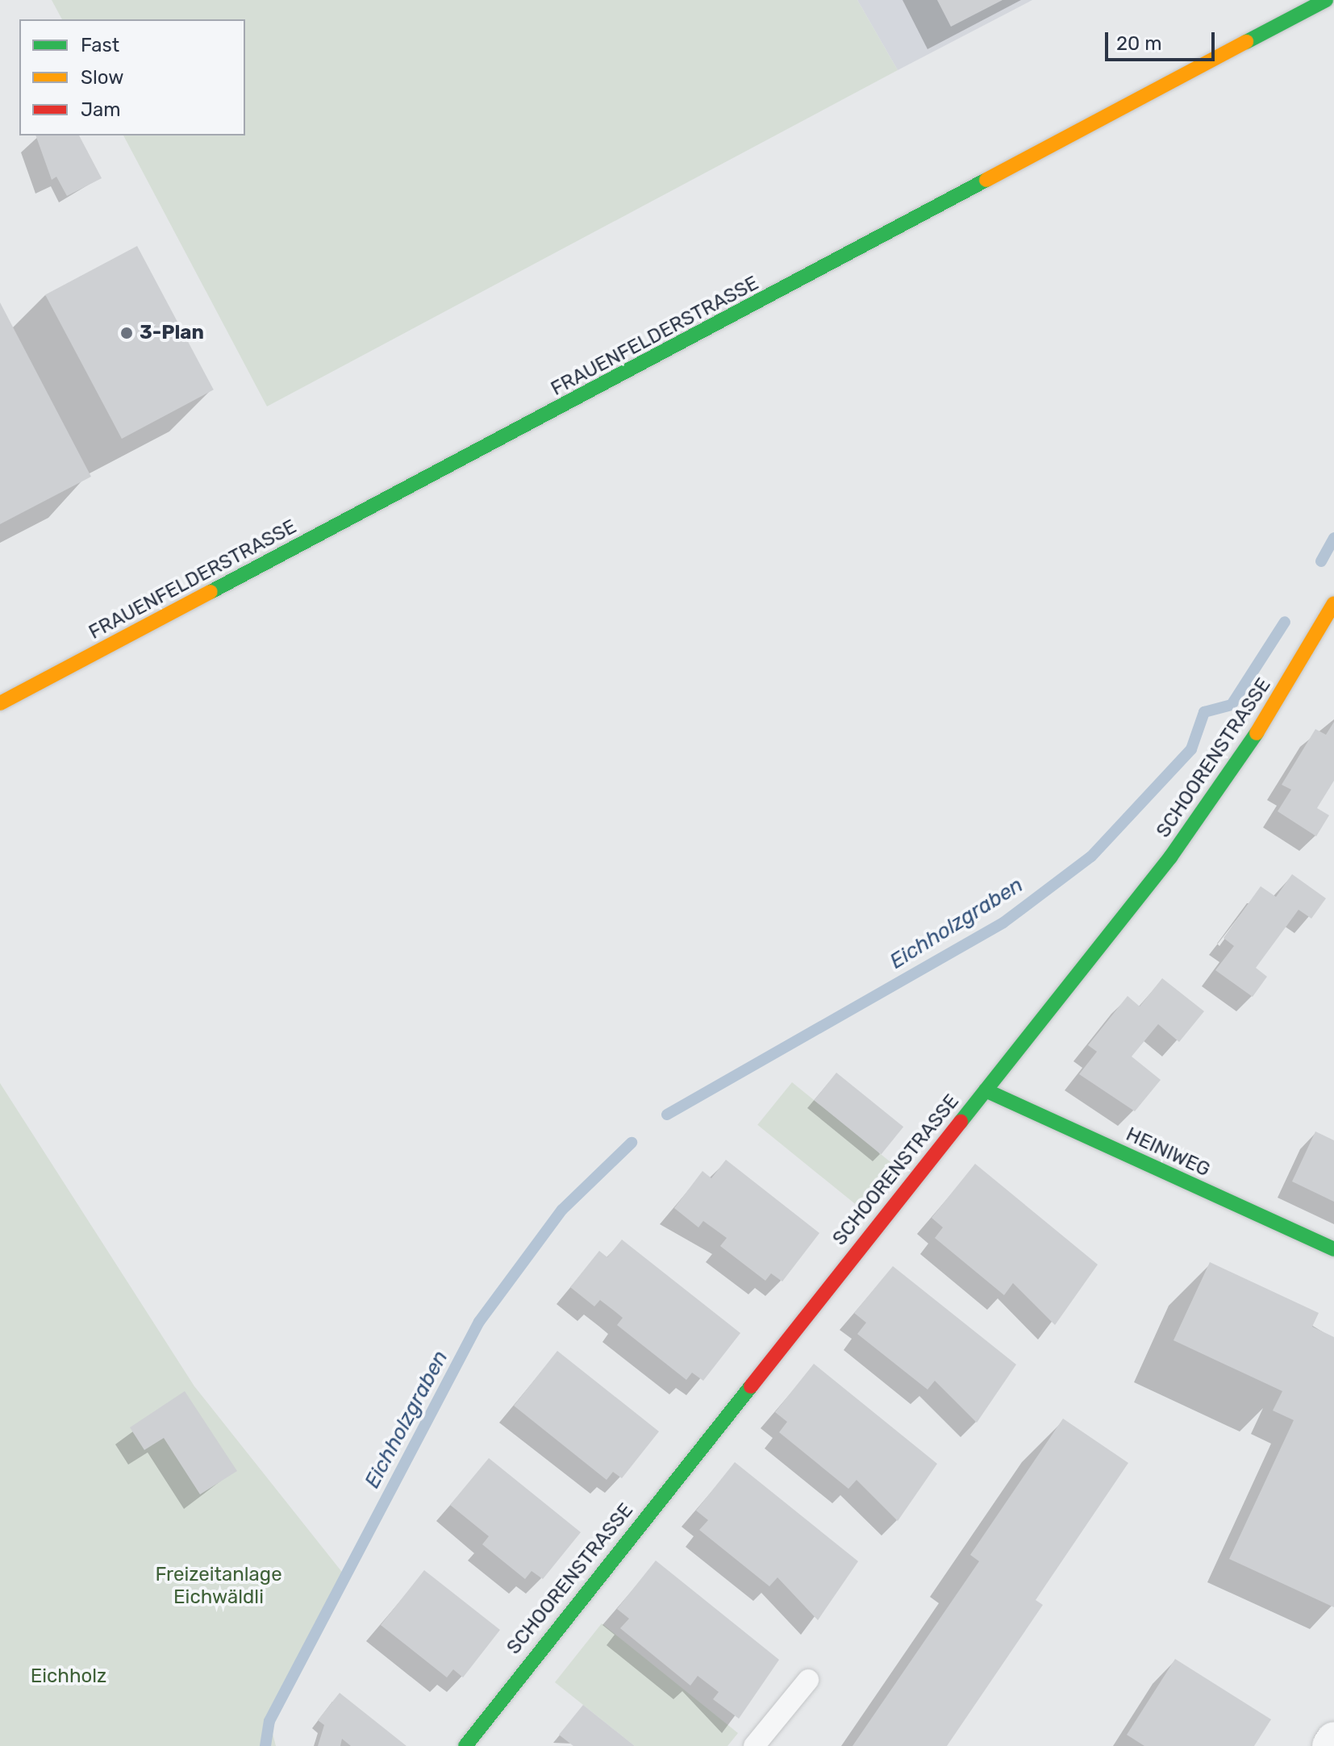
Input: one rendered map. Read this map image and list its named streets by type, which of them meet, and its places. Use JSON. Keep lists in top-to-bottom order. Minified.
{"streets":{"street":["FRAUENFELDERSTRASSE","SCHOORENSTRASSE","HEINIWEG"]},"crossings":[["SCHOORENSTRASSE","HEINIWEG"]],"water":["Eichholzgraben"],"parks":["Freizeitanlage Eichwäldli","Eichholz"],"places":["3-Plan"],"legend":["Fast","Slow","Jam"],"scale_bar":"20 m"}
